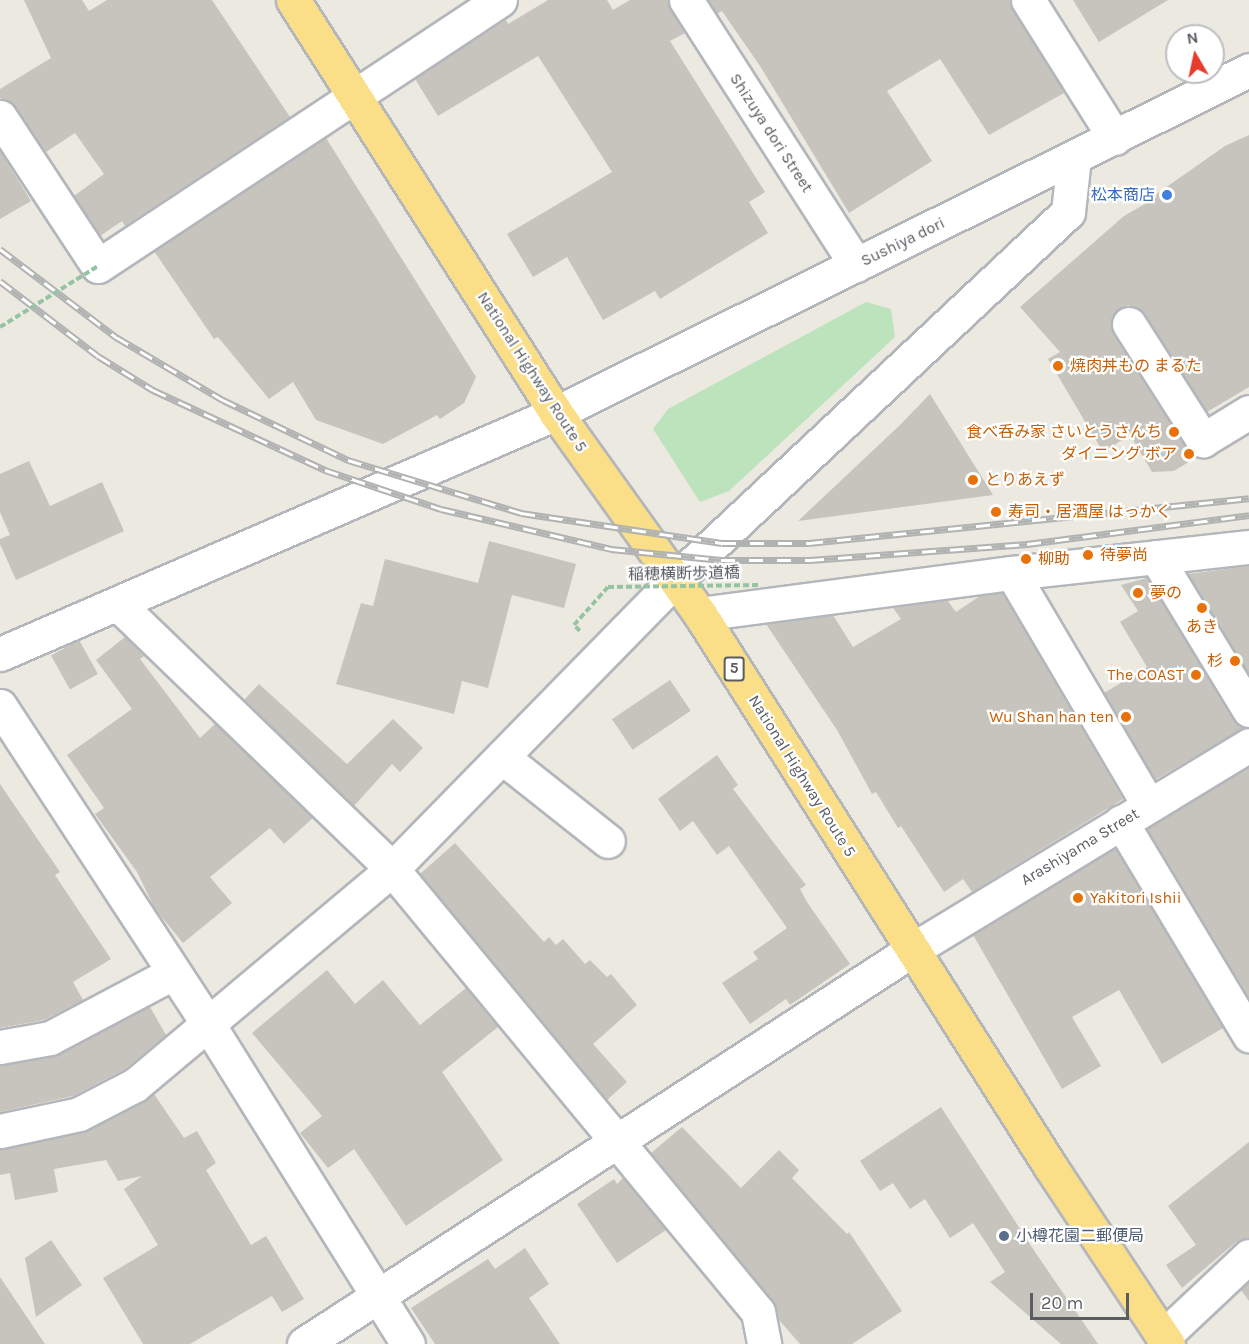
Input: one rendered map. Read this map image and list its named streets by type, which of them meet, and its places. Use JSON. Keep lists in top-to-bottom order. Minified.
{"streets":{"highway":["National Highway Route 5","5"],"street":["Shizuya dori Street","Sushiya dori","Arashiyama Street"],"path":["稲穂横断歩道橋"]},"crossings":[["Shizuya dori Street","Sushiya dori"],["Sushiya dori","National Highway Route 5"],["National Highway Route 5","Arashiyama Street"]],"places":["松本商店","焼肉丼もの まるた","食べ呑み家 さいとうさんち","ダイニング ボア","とりあえず","寿司・居酒屋 はっかく","待夢尚","柳助","夢の","あき","杉","The COAST","Wu Shan han ten","Yakitori Ishii","小樽花園二郵便局"],"scale_bar":"20 m","north":"top"}
